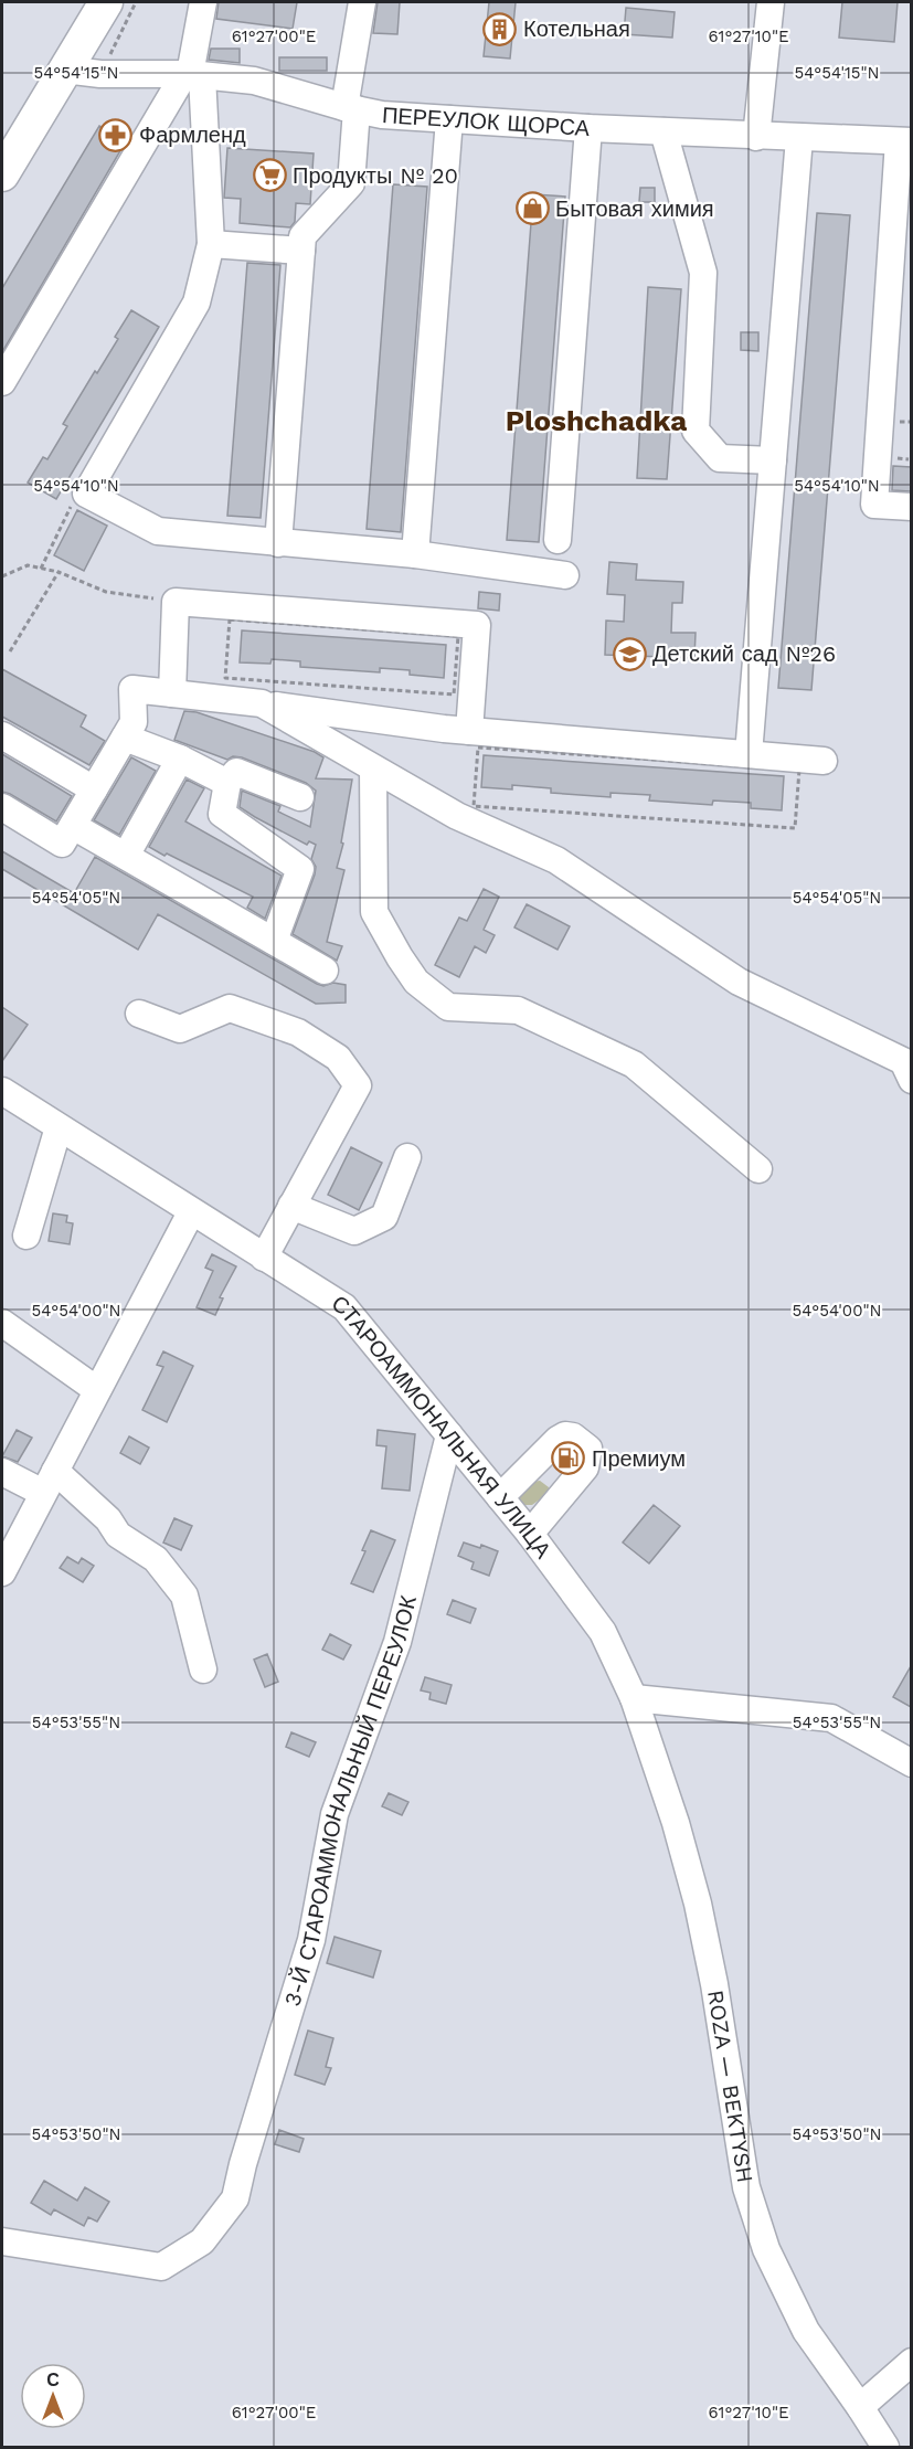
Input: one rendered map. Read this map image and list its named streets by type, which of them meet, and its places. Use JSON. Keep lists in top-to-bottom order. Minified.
{"streets":{"street":["ПЕРЕУЛОК ЩОРСА","СТАРОАММОНАЛЬНАЯ УЛИЦА","3-Й СТАРОАММОНАЛЬНЫЙ ПЕРЕУЛОК","ROZA — BEKTYSH"]},"crossings":[["СТАРОАММОНАЛЬНАЯ УЛИЦА","3-Й СТАРОАММОНАЛЬНЫЙ ПЕРЕУЛОК"],["СТАРОАММОНАЛЬНАЯ УЛИЦА","ROZA — BEKTYSH"]],"districts":["Ploshchadka"],"places":{"building":["Котельная"],"pharmacy":["Фармленд"],"supermarket":["Продукты № 20"],"shop":["Бытовая химия"],"school or university":["Детский сад №26"],"fuel station":["Премиум"]},"north":"top","coordinates":["61°27'00\"E","61°27'10\"E","54°54'15\"N","54°54'10\"N","54°54'05\"N","54°54'00\"N","54°53'55\"N","54°53'50\"N"]}
